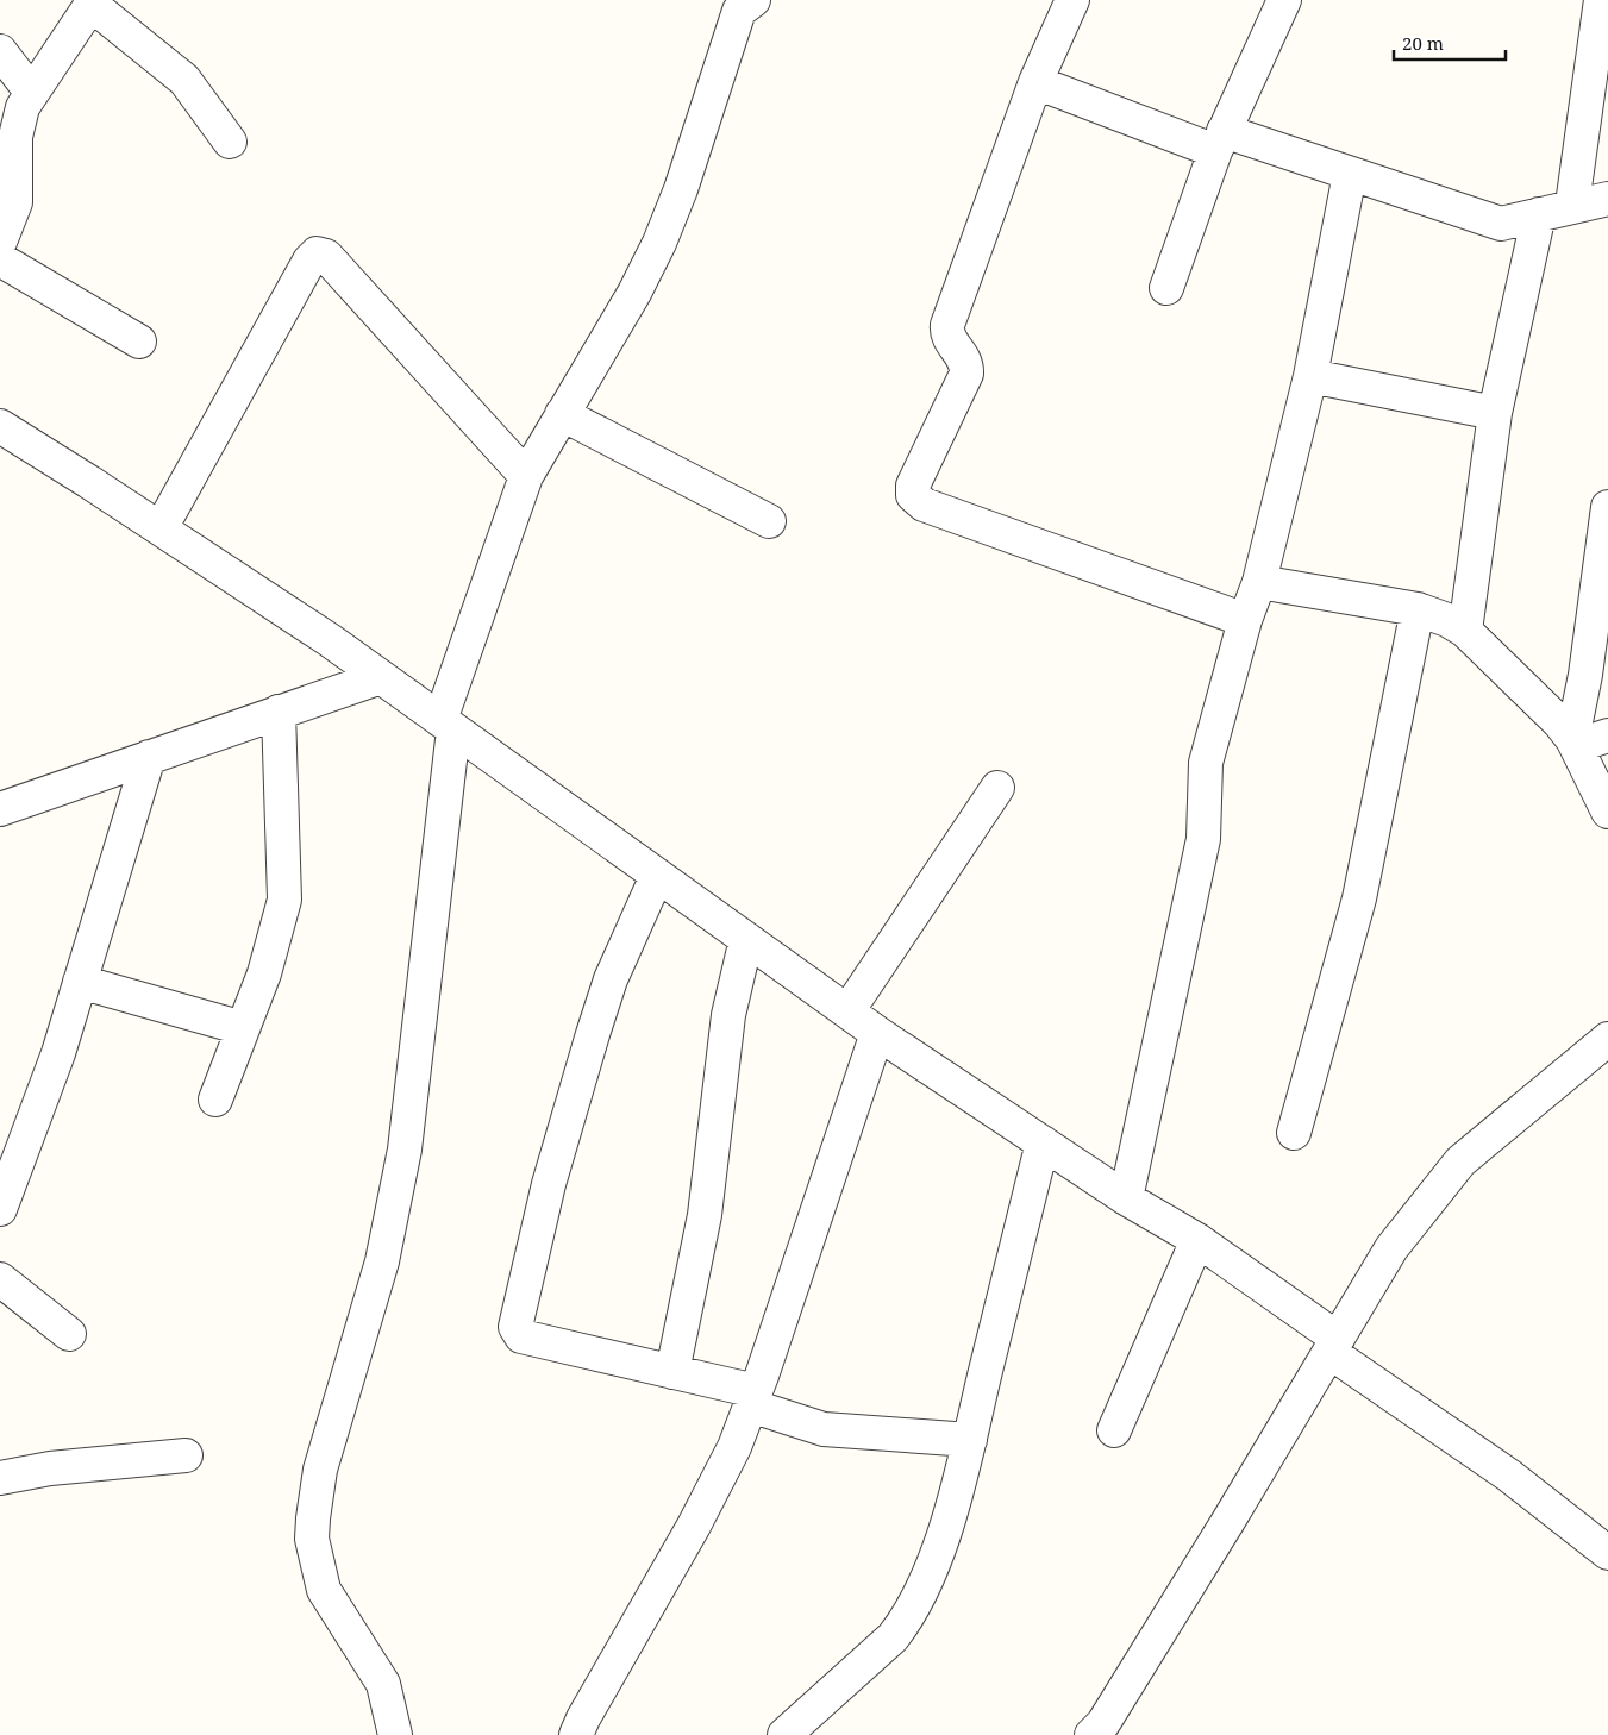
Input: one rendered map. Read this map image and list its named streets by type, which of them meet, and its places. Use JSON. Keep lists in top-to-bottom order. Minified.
{"scale_bar":"20 m"}
